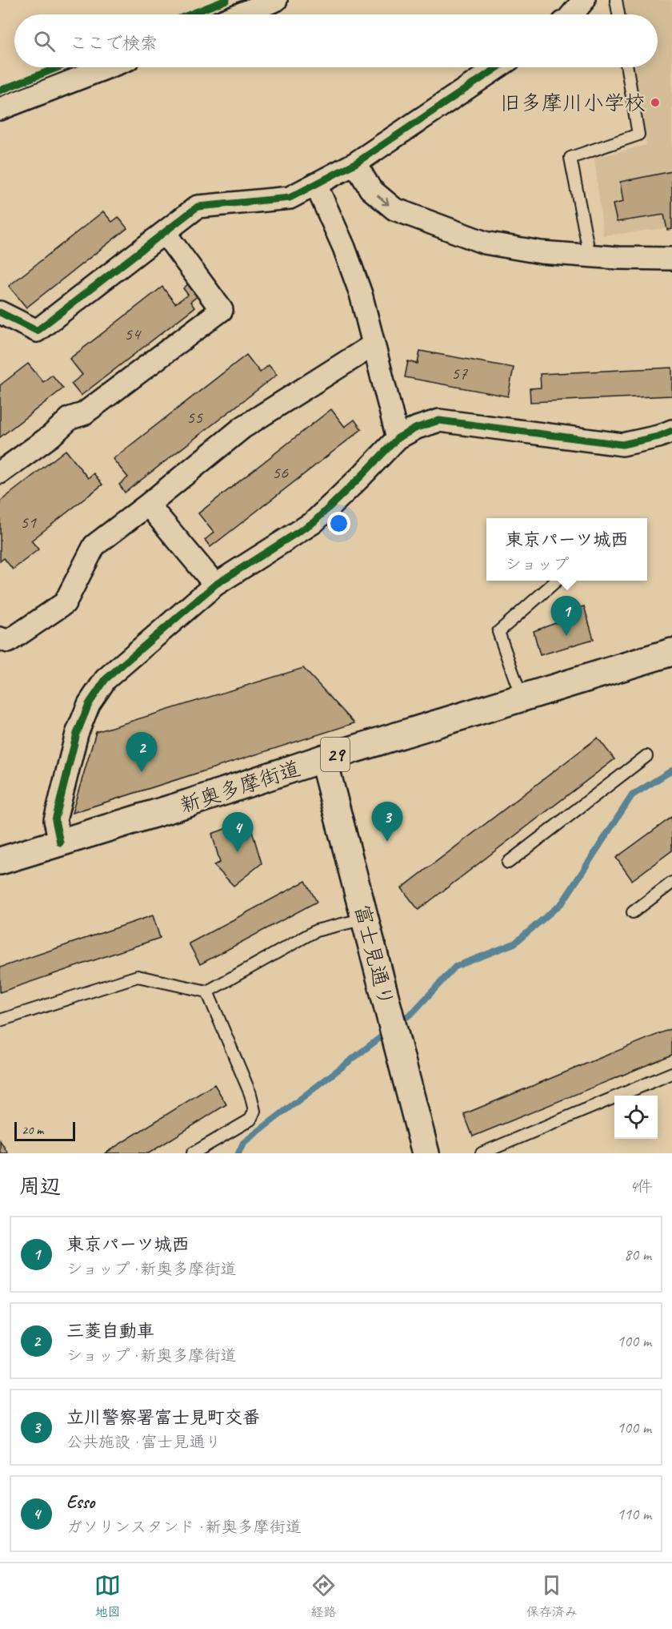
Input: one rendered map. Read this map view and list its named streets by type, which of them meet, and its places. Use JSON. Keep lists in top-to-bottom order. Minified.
{"streets":{"main road":["29","新奥多摩街道","富士見通り"]},"crossings":[["新奥多摩街道","富士見通り"]],"places":["旧多摩川小学校"],"house_numbers":["54","57","55","56","51"],"scale_bar":"20 m","page":{"search":"ここで検索","popup":["東京パーツ城西","ショップ"],"pins":["1","2","3","4"],"scale":"20 m","heading":["周辺","4件"],"list":[{"mark":"1","name":"東京パーツ城西","note":"ショップ · 新奥多摩街道","value":"80 m"},{"mark":"2","name":"三菱自動車","note":"ショップ · 新奥多摩街道","value":"100 m"},{"mark":"3","name":"立川警察署富士見町交番","note":"公共施設 · 富士見通り","value":"100 m"},{"mark":"4","name":"Esso","note":"ガソリンスタンド · 新奥多摩街道","value":"110 m"}],"nav":["地図","経路","保存済み"]}}
